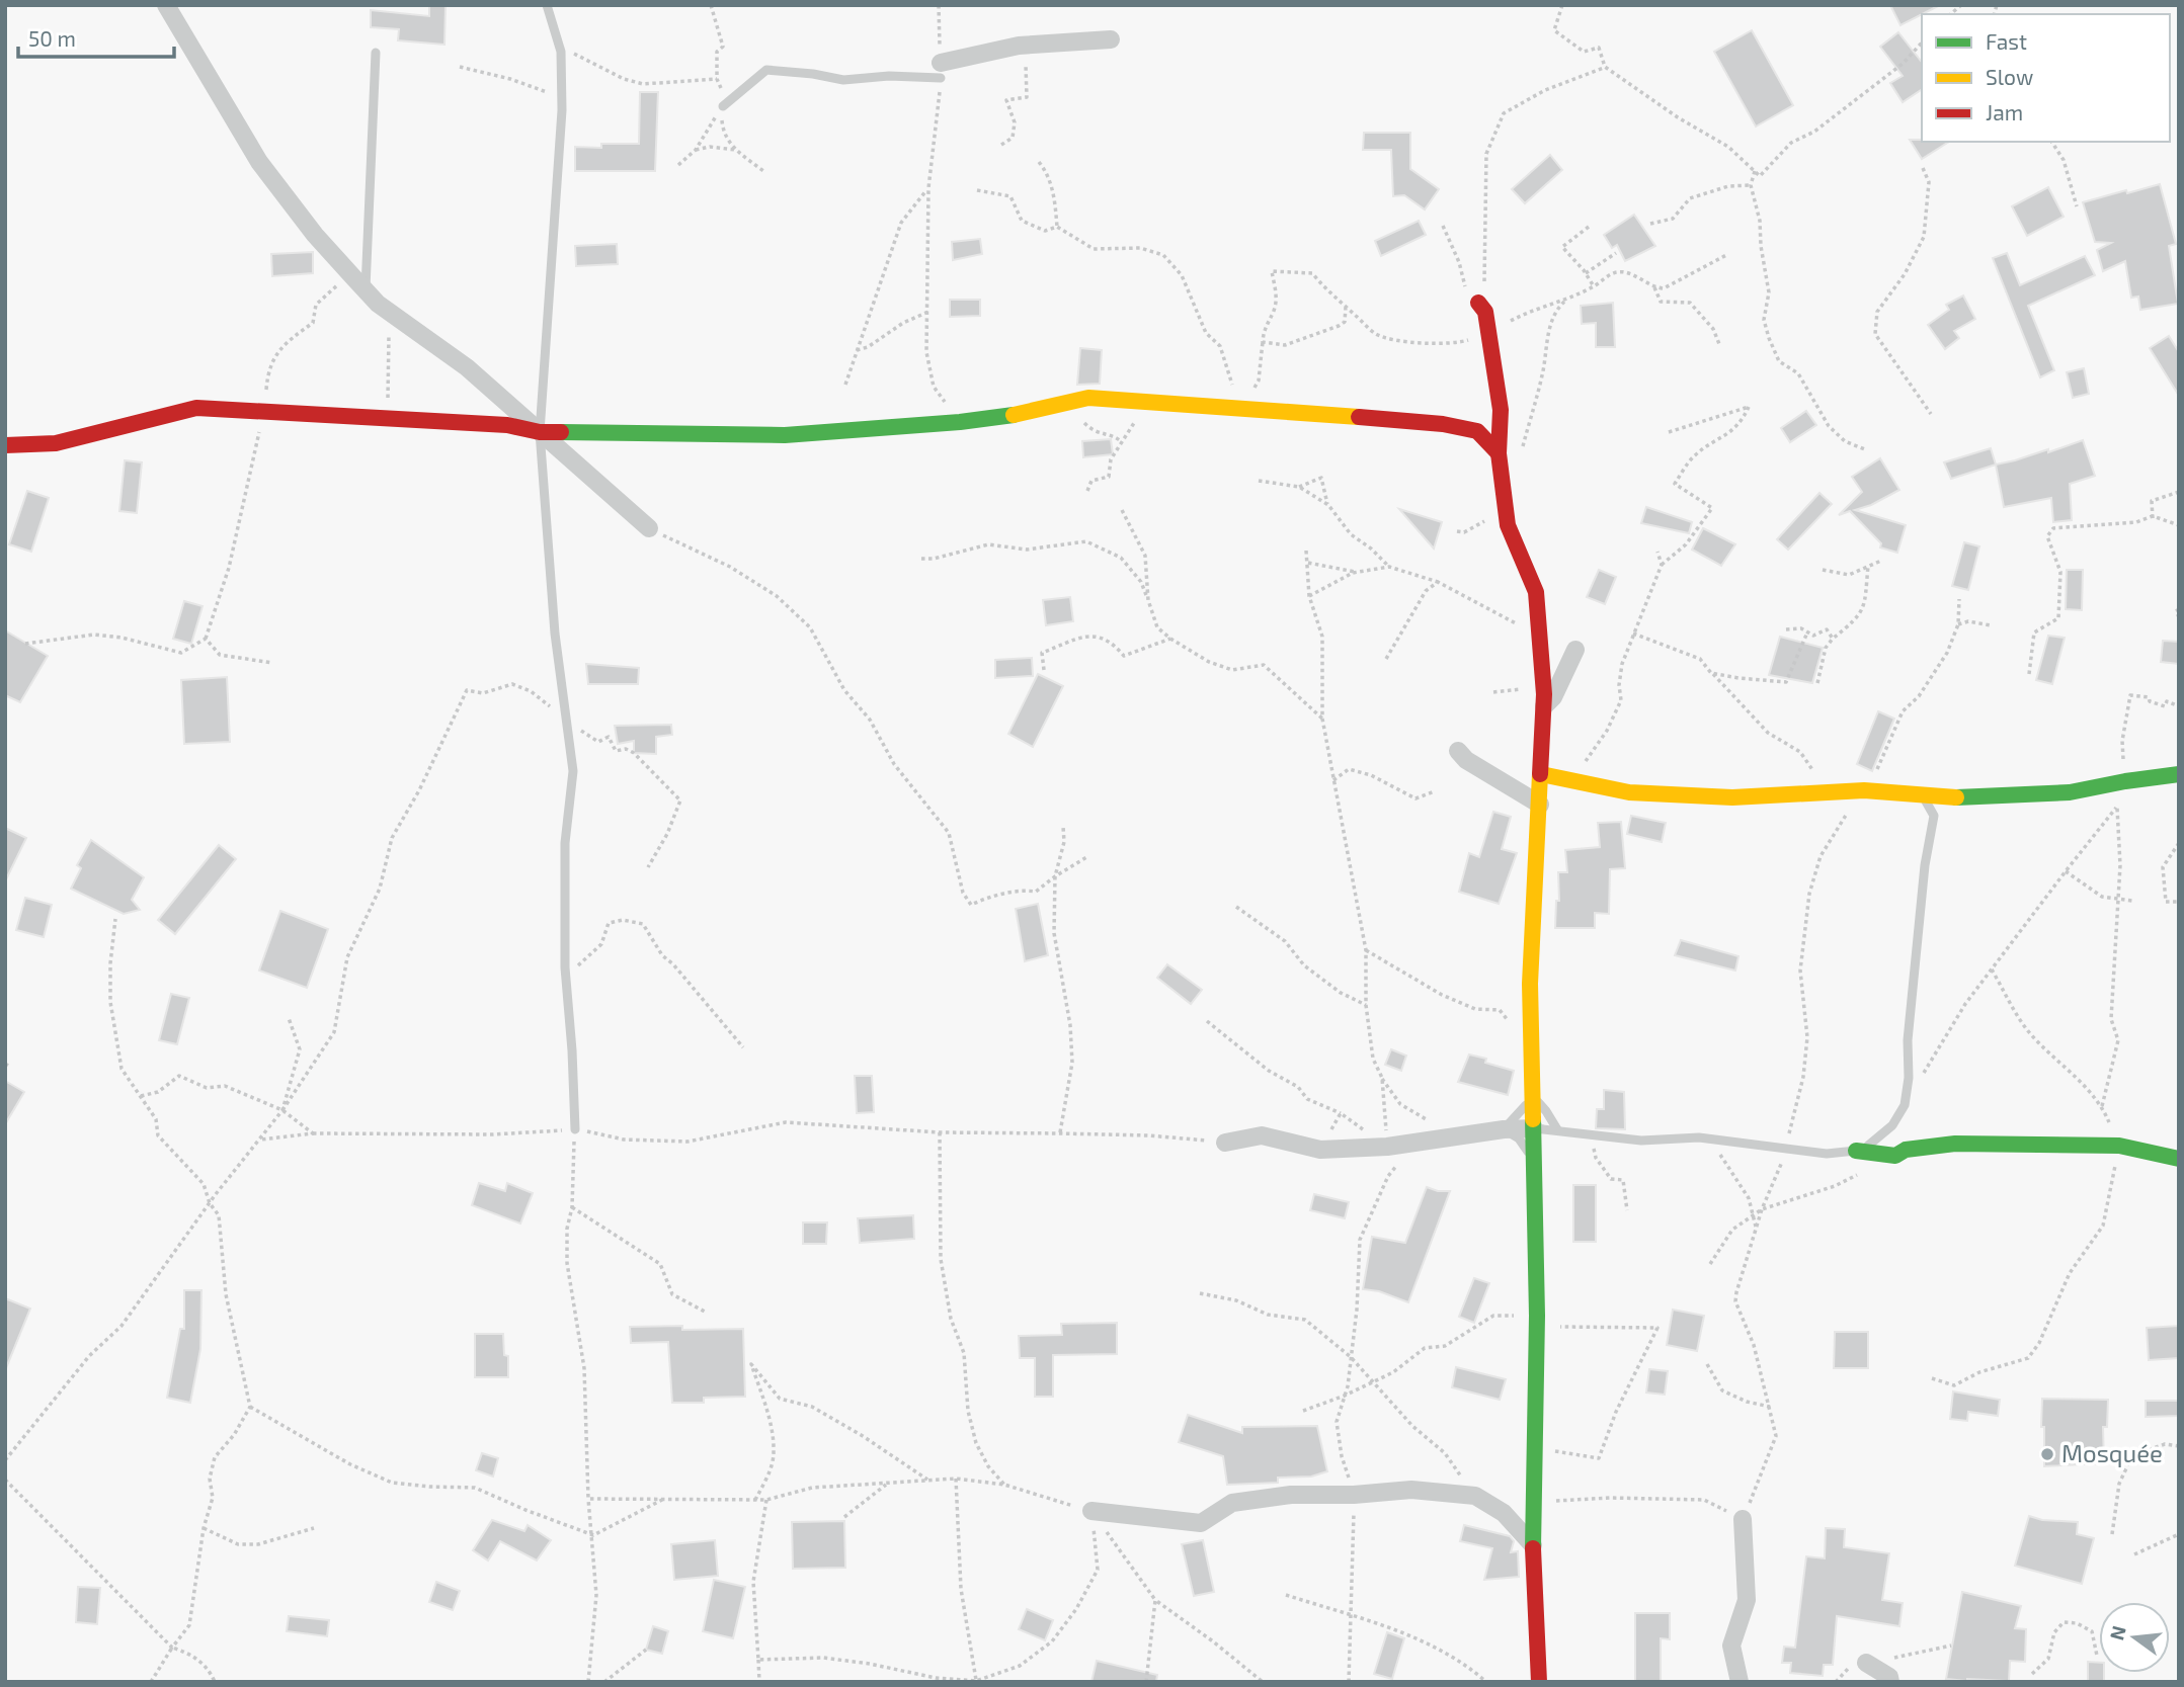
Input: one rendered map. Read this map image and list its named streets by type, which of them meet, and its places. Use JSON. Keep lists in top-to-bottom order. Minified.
{"places":["Mosquée"],"legend":["Fast","Slow","Jam"],"scale_bar":"50 m","north":"left"}
